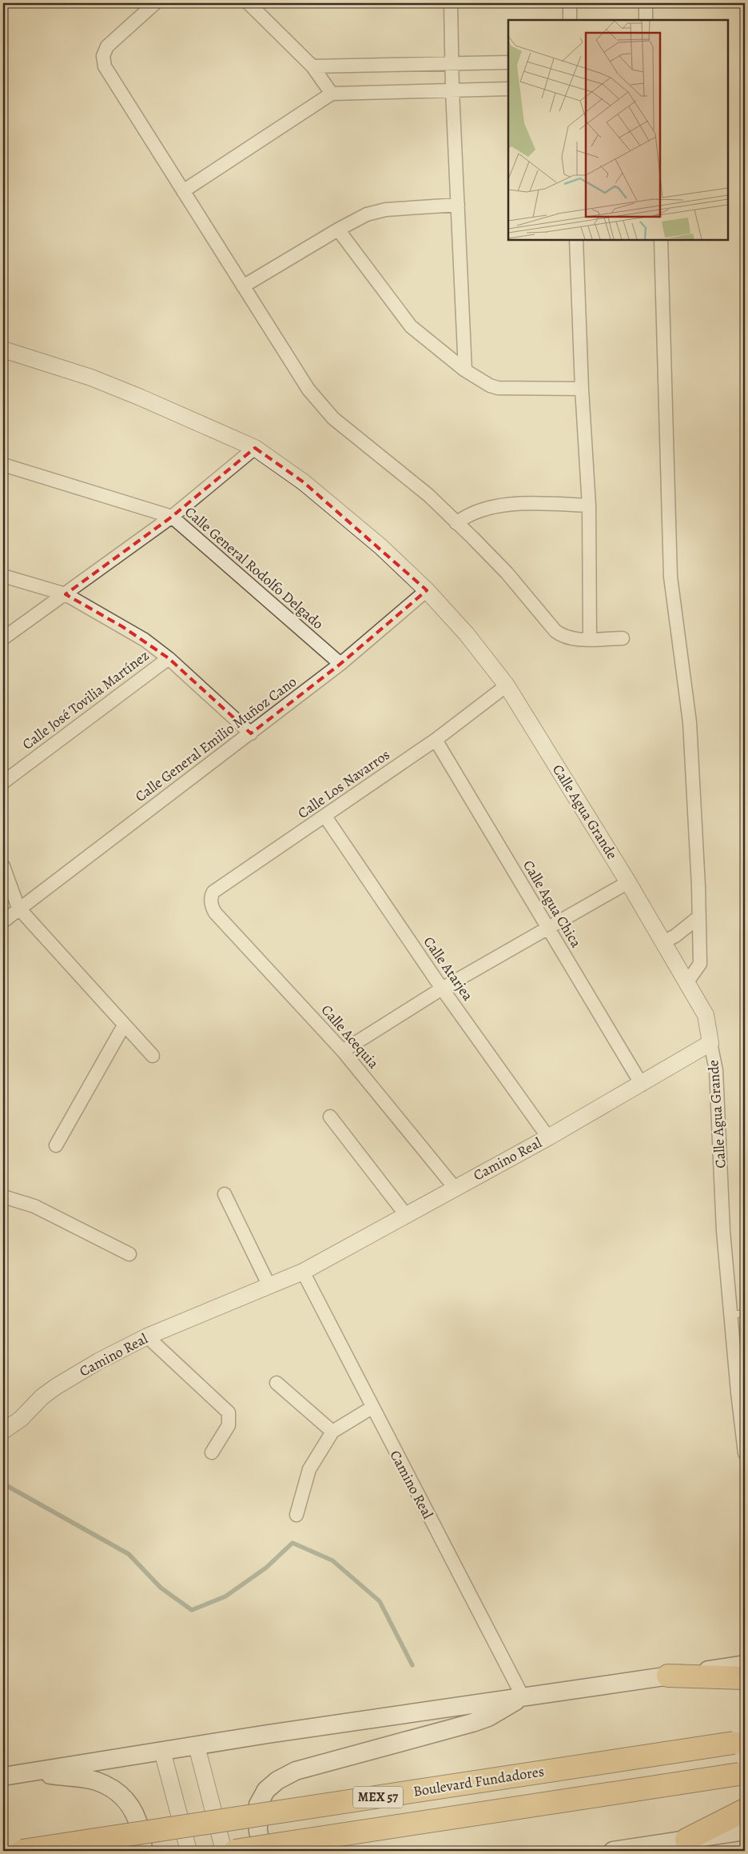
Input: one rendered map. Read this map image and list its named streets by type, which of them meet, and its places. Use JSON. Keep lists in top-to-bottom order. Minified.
{"streets":{"highway":["Boulevard Fundadores","MEX 57"],"street":["Calle General Rodolfo Delgado","Calle José Tovilia Martínez","Calle General Emilio Muñoz Cano","Calle Los Navarros","Calle Agua Grande","Calle Agua Chica","Calle Atarjea","Calle Acequia","Camino Real"]},"crossings":[["Calle General Rodolfo Delgado","Calle General Emilio Muñoz Cano"],["Calle General Emilio Muñoz Cano","Calle Agua Grande"],["Calle Los Navarros","Calle Agua Grande"],["Calle Los Navarros","Calle Agua Chica"],["Calle Los Navarros","Calle Atarjea"],["Calle Los Navarros","Calle Acequia"],["Calle Agua Grande","Camino Real"],["Calle Agua Chica","Camino Real"],["Calle Atarjea","Camino Real"],["Calle Acequia","Camino Real"]]}
